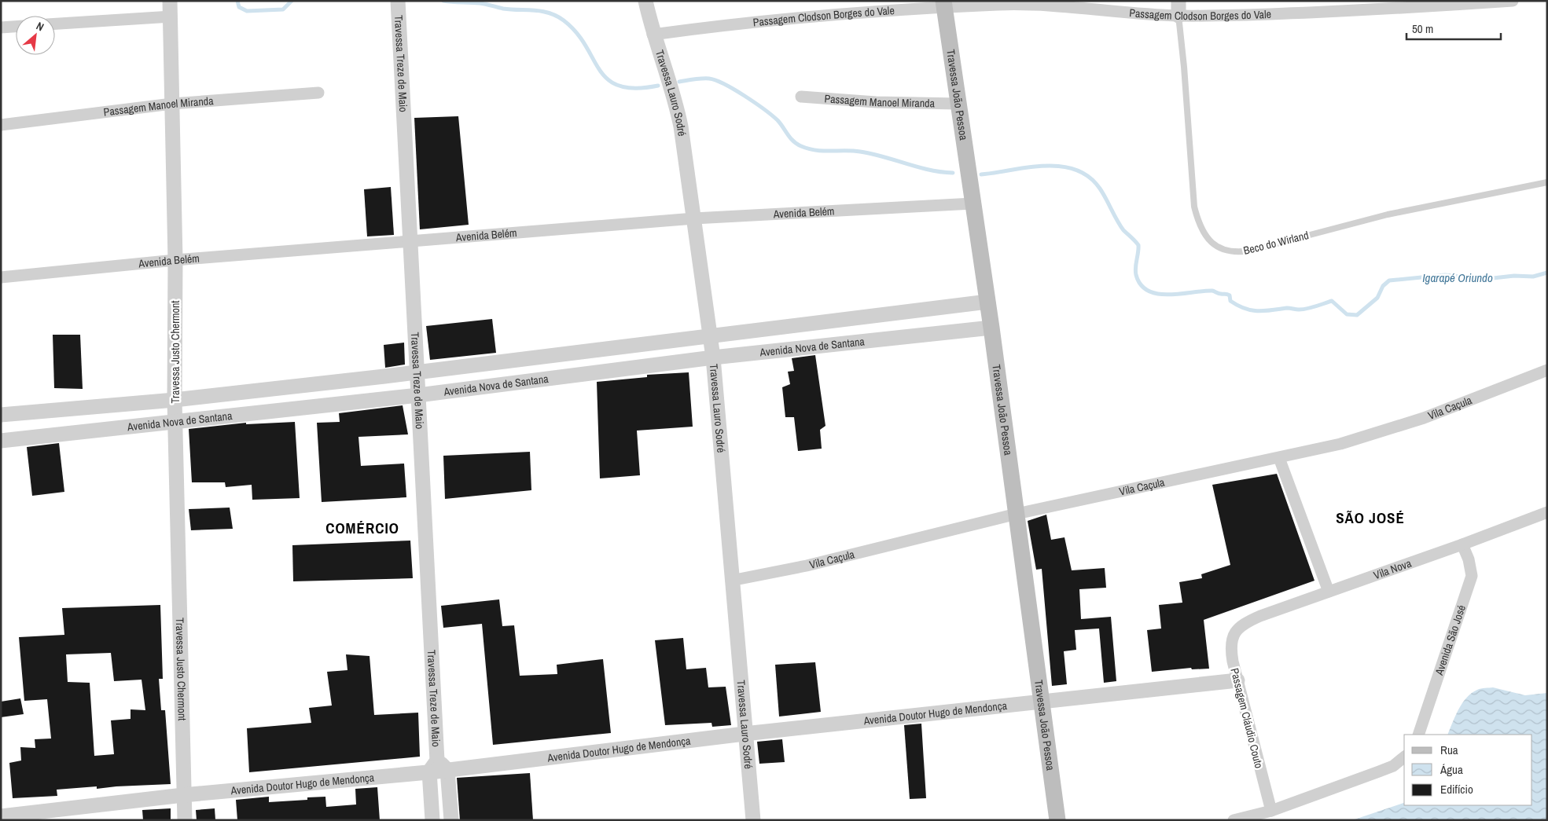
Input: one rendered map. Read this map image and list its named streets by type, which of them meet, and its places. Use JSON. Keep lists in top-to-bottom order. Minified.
{"streets":{"main road":["Travessa João Pessoa"],"street":["Passagem Clodson Borges do Vale","Travessa Treze de Maio","Travessa Lauro Sodré","Passagem Manoel Miranda","Avenida Belém","Avenida Nova de Santana","Travessa Justo Chermont","Vila Caçula","Vila Nova","Avenida São José","Avenida Doutor Hugo de Mendonça","Passagem Cláudio Couto"],"lane":["Beco do Wirland"]},"crossings":[["Passagem Clodson Borges do Vale","Travessa Lauro Sodré"],["Passagem Clodson Borges do Vale","Travessa João Pessoa"],["Passagem Clodson Borges do Vale","Beco do Wirland"],["Travessa Treze de Maio","Avenida Belém"],["Travessa Treze de Maio","Avenida Nova de Santana"],["Travessa Treze de Maio","Avenida Doutor Hugo de Mendonça"],["Travessa Lauro Sodré","Avenida Belém"],["Travessa Lauro Sodré","Avenida Nova de Santana"],["Travessa Lauro Sodré","Vila Caçula"],["Travessa Lauro Sodré","Avenida Doutor Hugo de Mendonça"],["Travessa João Pessoa","Passagem Manoel Miranda"],["Travessa João Pessoa","Avenida Belém"],["Travessa João Pessoa","Avenida Nova de Santana"],["Travessa João Pessoa","Vila Caçula"],["Travessa João Pessoa","Avenida Doutor Hugo de Mendonça"],["Passagem Manoel Miranda","Travessa Justo Chermont"],["Avenida Belém","Travessa Justo Chermont"],["Avenida Nova de Santana","Travessa Justo Chermont"],["Travessa Justo Chermont","Avenida Doutor Hugo de Mendonça"],["Vila Nova","Avenida São José"],["Vila Nova","Passagem Cláudio Couto"],["Avenida Doutor Hugo de Mendonça","Passagem Cláudio Couto"]],"districts":["SÃO JOSÉ","COMÉRCIO"],"water":["Igarapé Oriundo"],"legend":["Rua","Água","Edifício"],"scale_bar":"50 m","north":"top right"}
